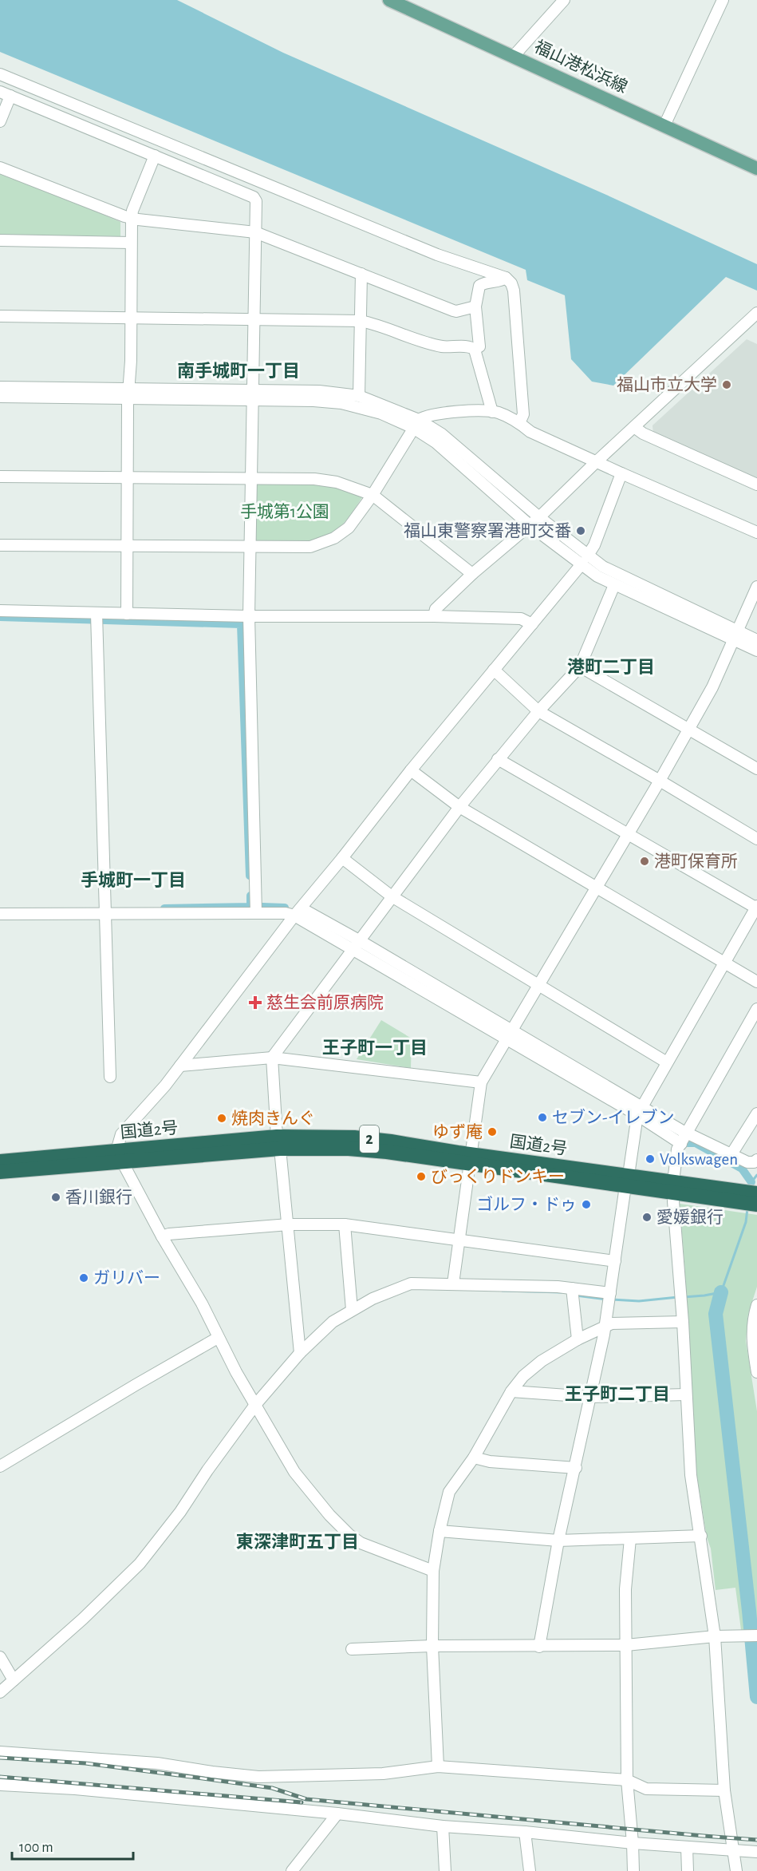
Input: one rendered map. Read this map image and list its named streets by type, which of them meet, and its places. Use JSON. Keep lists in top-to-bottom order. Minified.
{"streets":{"highway":["国道2号","2"],"main road":["福山港松浜線"]},"districts":["南手城町一丁目","港町二丁目","手城町一丁目","王子町一丁目","王子町二丁目","東深津町五丁目"],"parks":["手城第1公園"],"places":{"other":["福山市立大学","福山東警察署港町交番","港町保育所","セブン-イレブン","焼肉きんぐ","ゆず庵","Volkswagen","びっくりドンキー","香川銀行","ゴルフ・ドゥ","愛媛銀行","ガリバー"],"health":["慈生会前原病院"]},"scale_bar":"100 m"}
